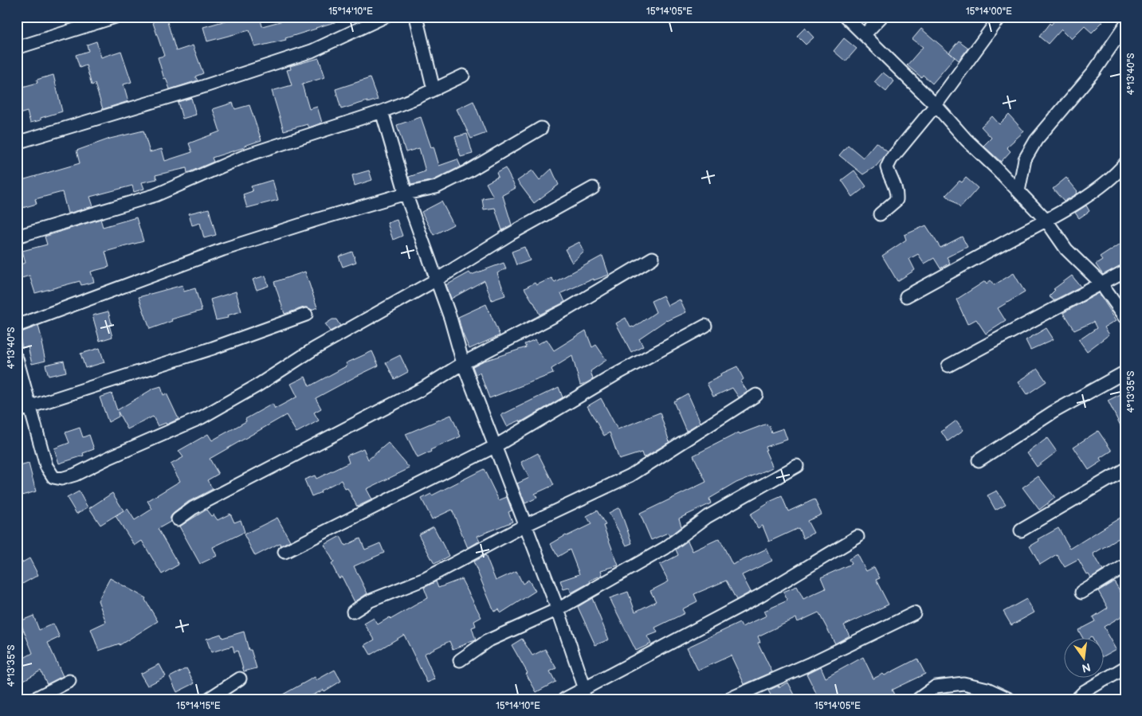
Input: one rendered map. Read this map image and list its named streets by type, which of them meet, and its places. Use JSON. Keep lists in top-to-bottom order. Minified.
{"north":"bottom","coordinates":["15°14'10\"E","15°14'05\"E","15°14'00\"E","4°13'40\"S","4°13'35\"S","15°14'15\"E"]}
